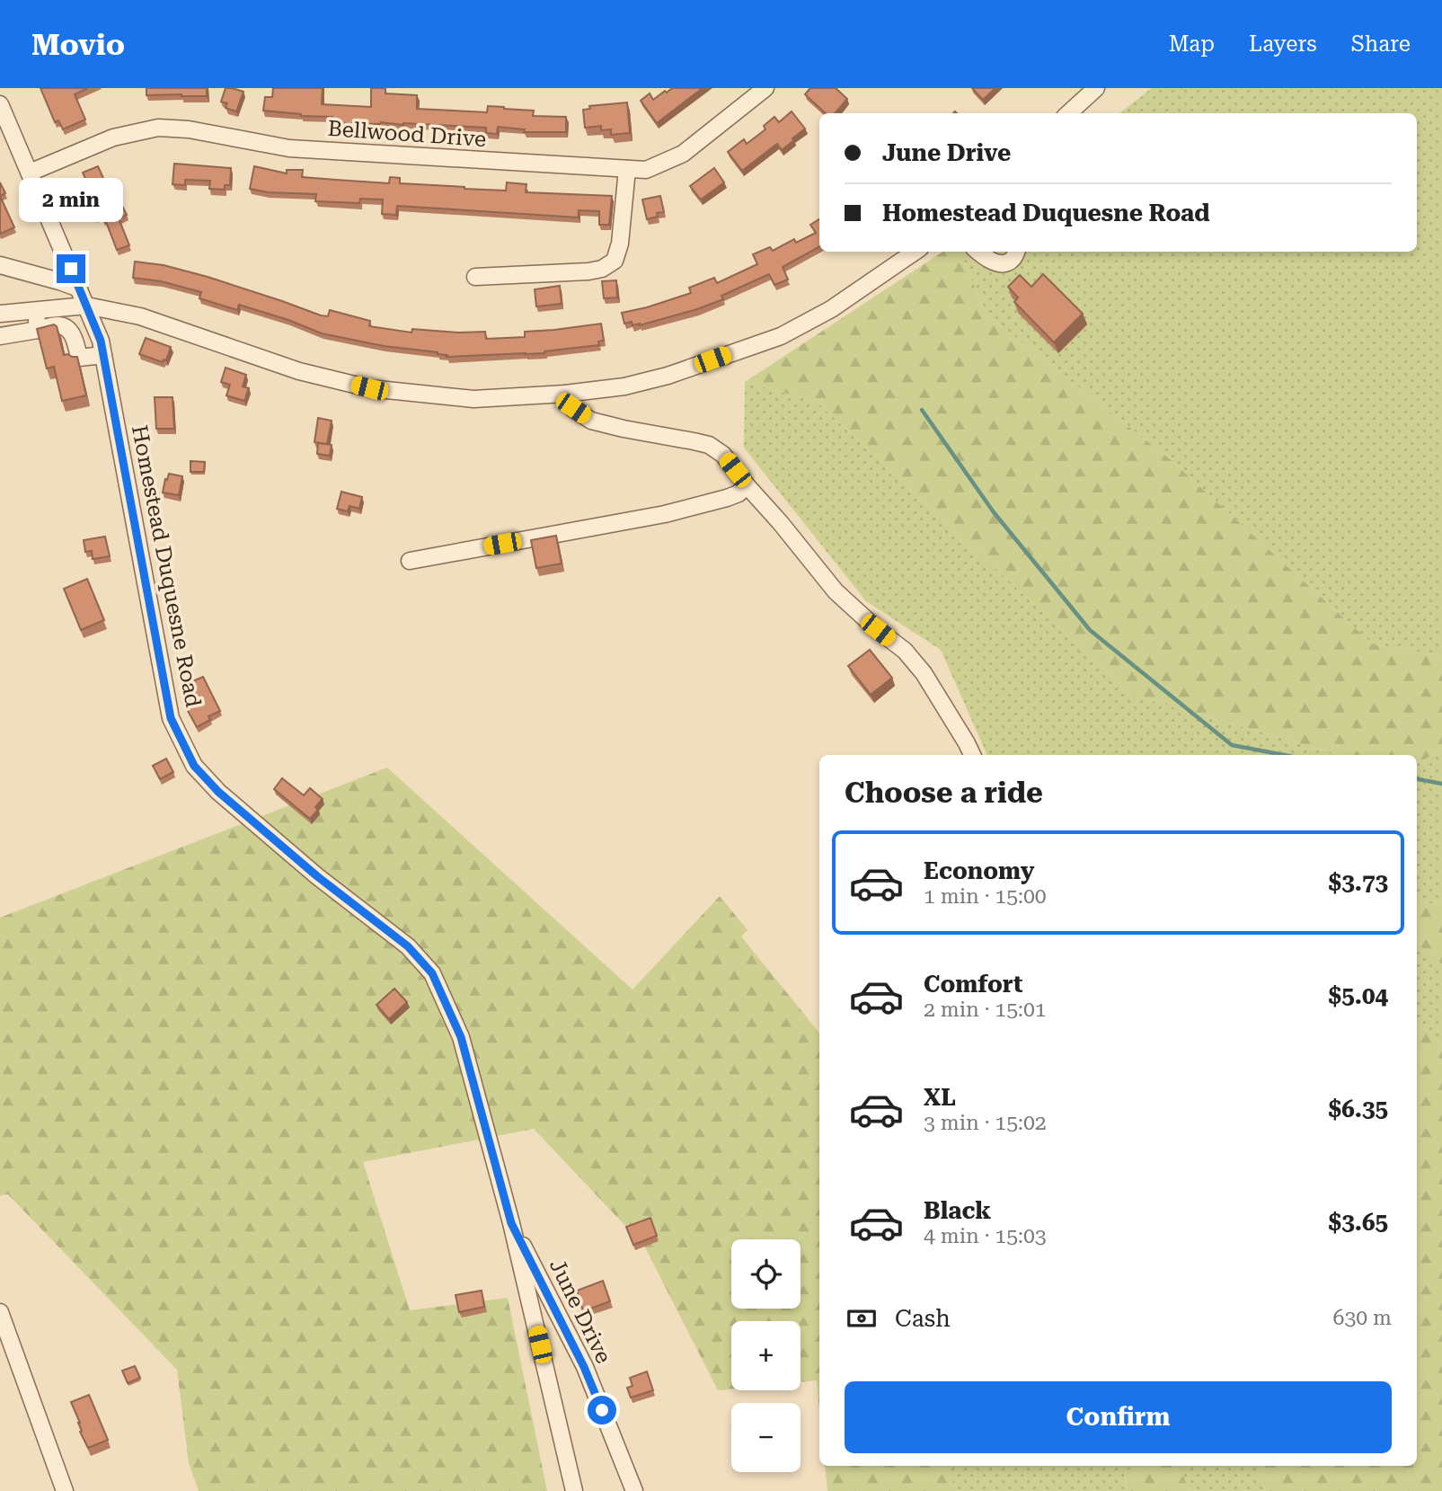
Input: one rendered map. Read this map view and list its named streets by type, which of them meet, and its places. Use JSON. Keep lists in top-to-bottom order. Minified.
{"streets":{"street":["Bellwood Drive","Homestead Duquesne Road","June Drive"]},"crossings":[["Bellwood Drive","Homestead Duquesne Road"],["Homestead Duquesne Road","June Drive"]],"page":{"header":"Movio","nav":["Map","Layers","Share"],"banner":["June Drive","Homestead Duquesne Road"],"bubble":"2 min","heading":"Choose a ride","list":[{"name":"Economy","note":"1 min · 15:00","value":"$3.73"},{"name":"Comfort","note":"2 min · 15:01","value":"$5.04"},{"name":"XL","note":"3 min · 15:02","value":"$6.35"},{"name":"Black","note":"4 min · 15:03","value":"$3.65"}],"map_buttons":["+","−"],"pay":["Cash","630 m"],"buttons":"Confirm"}}
